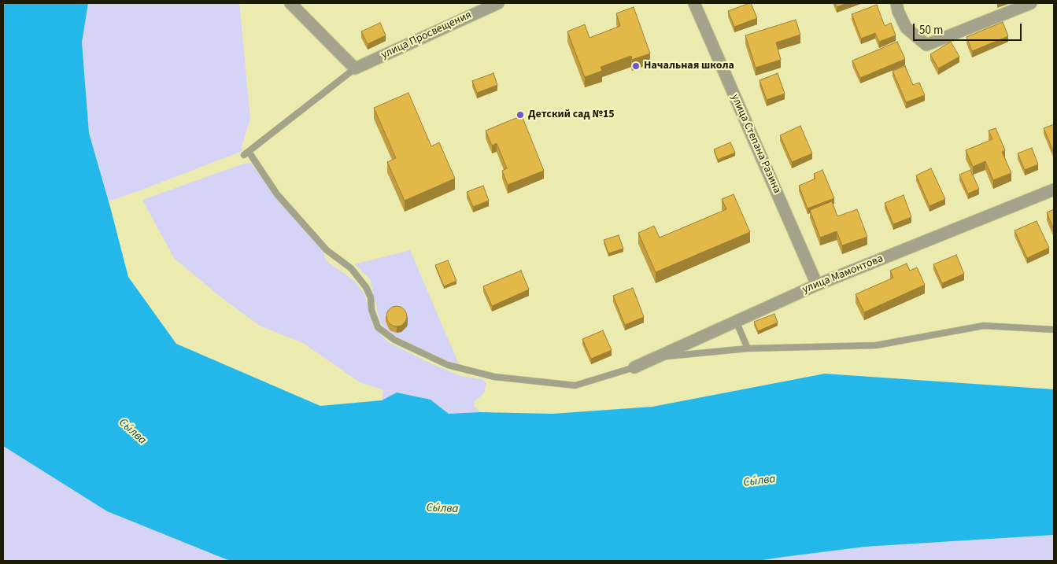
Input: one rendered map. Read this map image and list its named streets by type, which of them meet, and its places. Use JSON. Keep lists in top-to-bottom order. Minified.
{"streets":{"street":["улица Просвещения","улица Степана Разина","улица Мамонтова"]},"crossings":[["улица Степана Разина","улица Мамонтова"]],"water":["Сы́лва"],"places":["Начальная школа","Детский сад №15"],"scale_bar":"50 m"}
